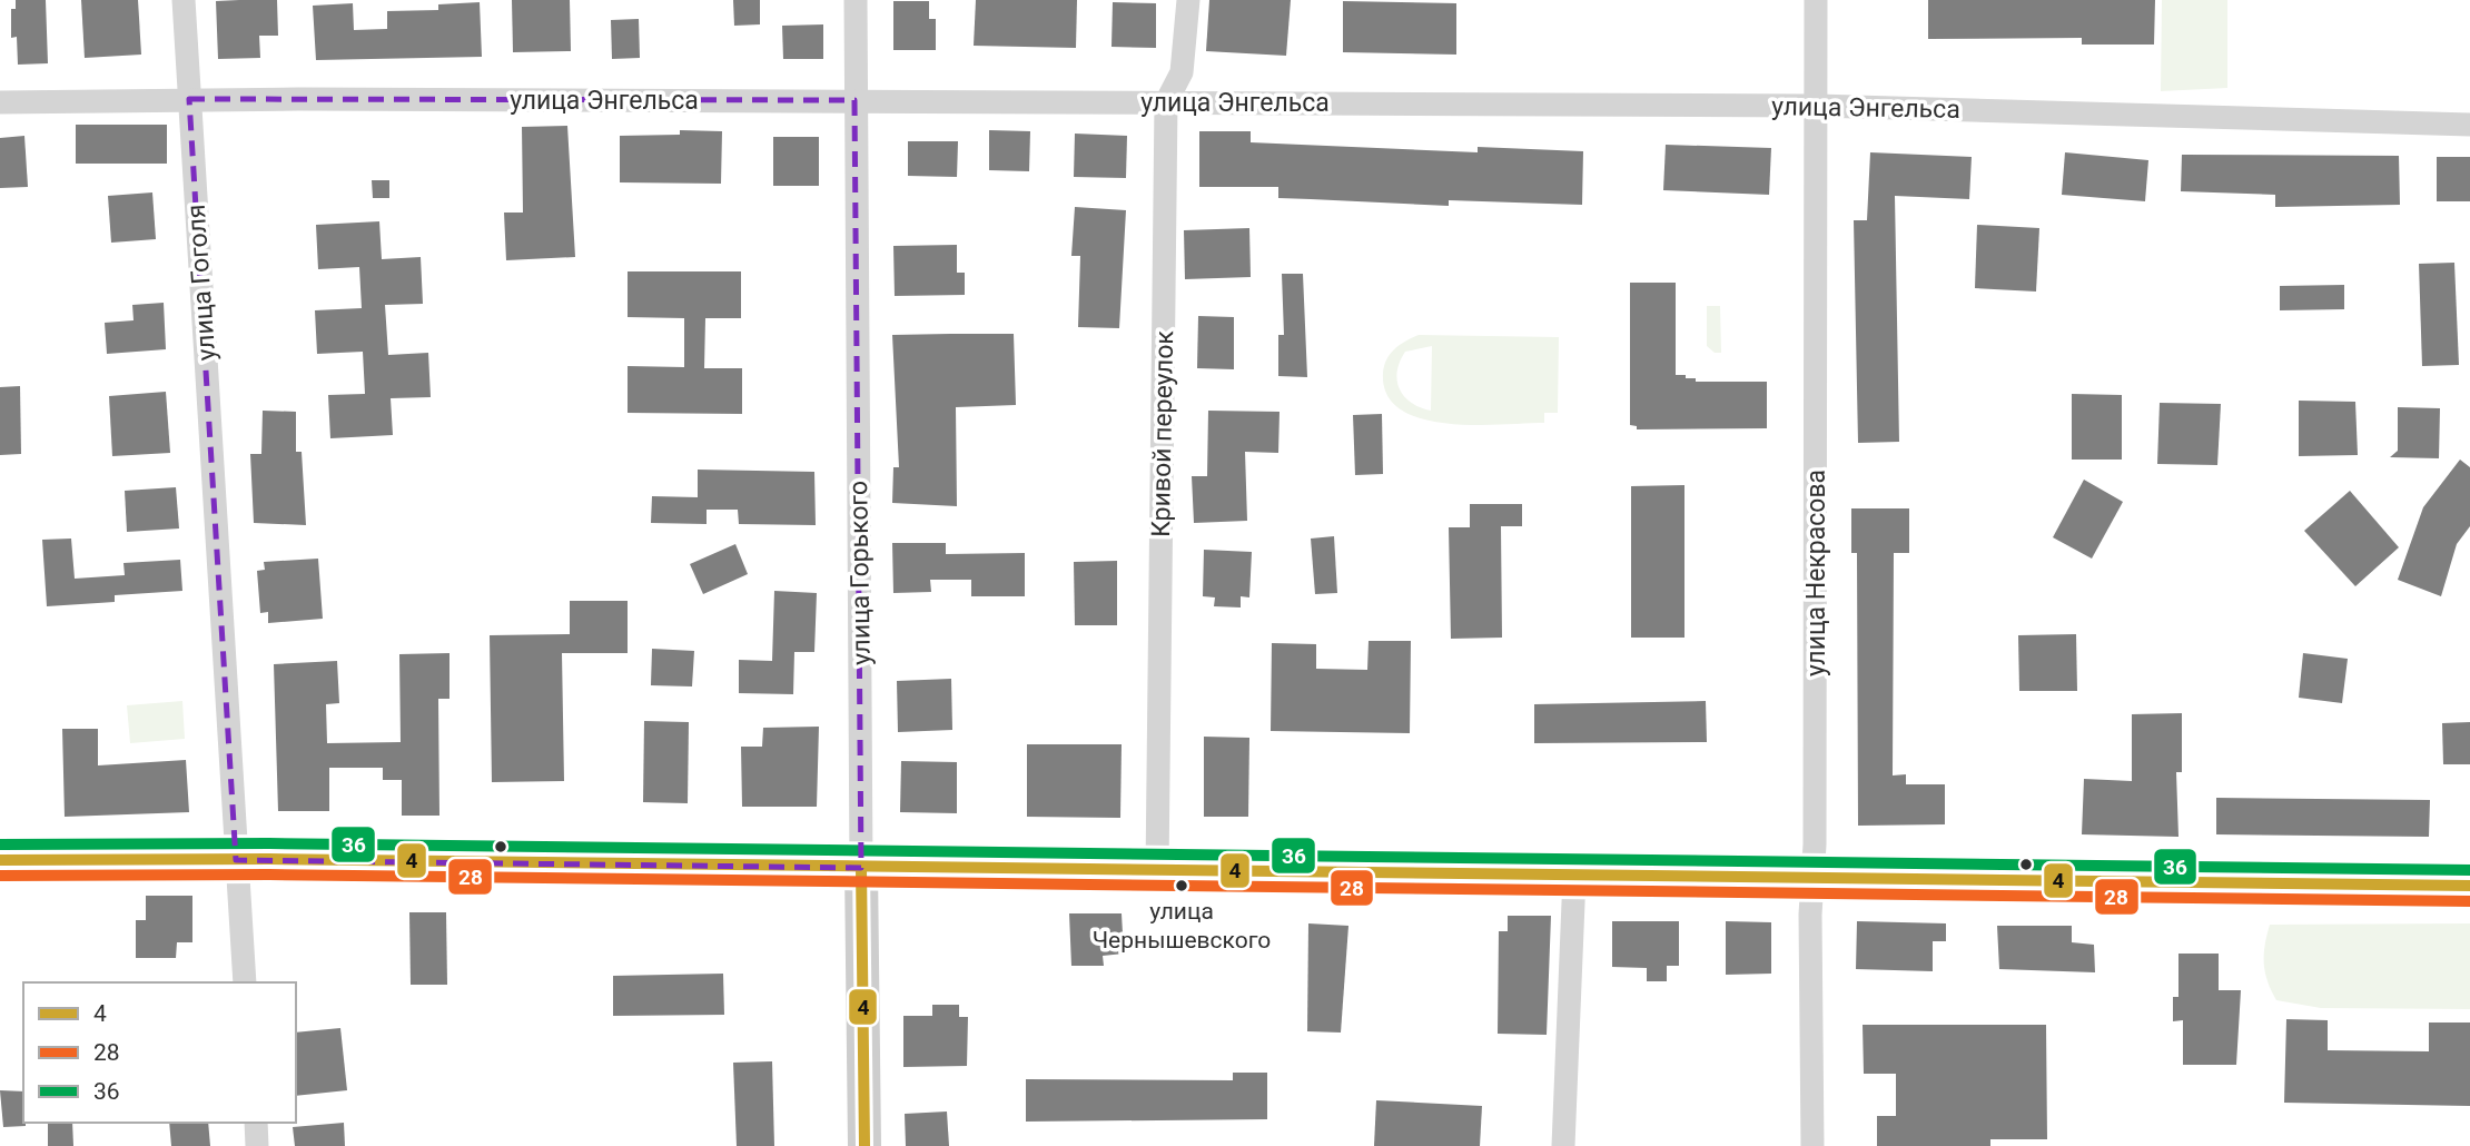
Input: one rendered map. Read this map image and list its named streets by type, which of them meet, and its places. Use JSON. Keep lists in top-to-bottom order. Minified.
{"streets":{"main road":["улица Горького"],"street":["улица Энгельса","улица Гоголя","Кривой переулок","улица Некрасова"]},"crossings":[["улица Энгельса","улица Гоголя"],["улица Энгельса","Кривой переулок"],["улица Энгельса","улица Горького"],["улица Энгельса","улица Некрасова"]],"places":["улица Чернышевского"],"lines":["transit line 36","transit line 4","transit line 28"],"legend":["4","28","36"]}
